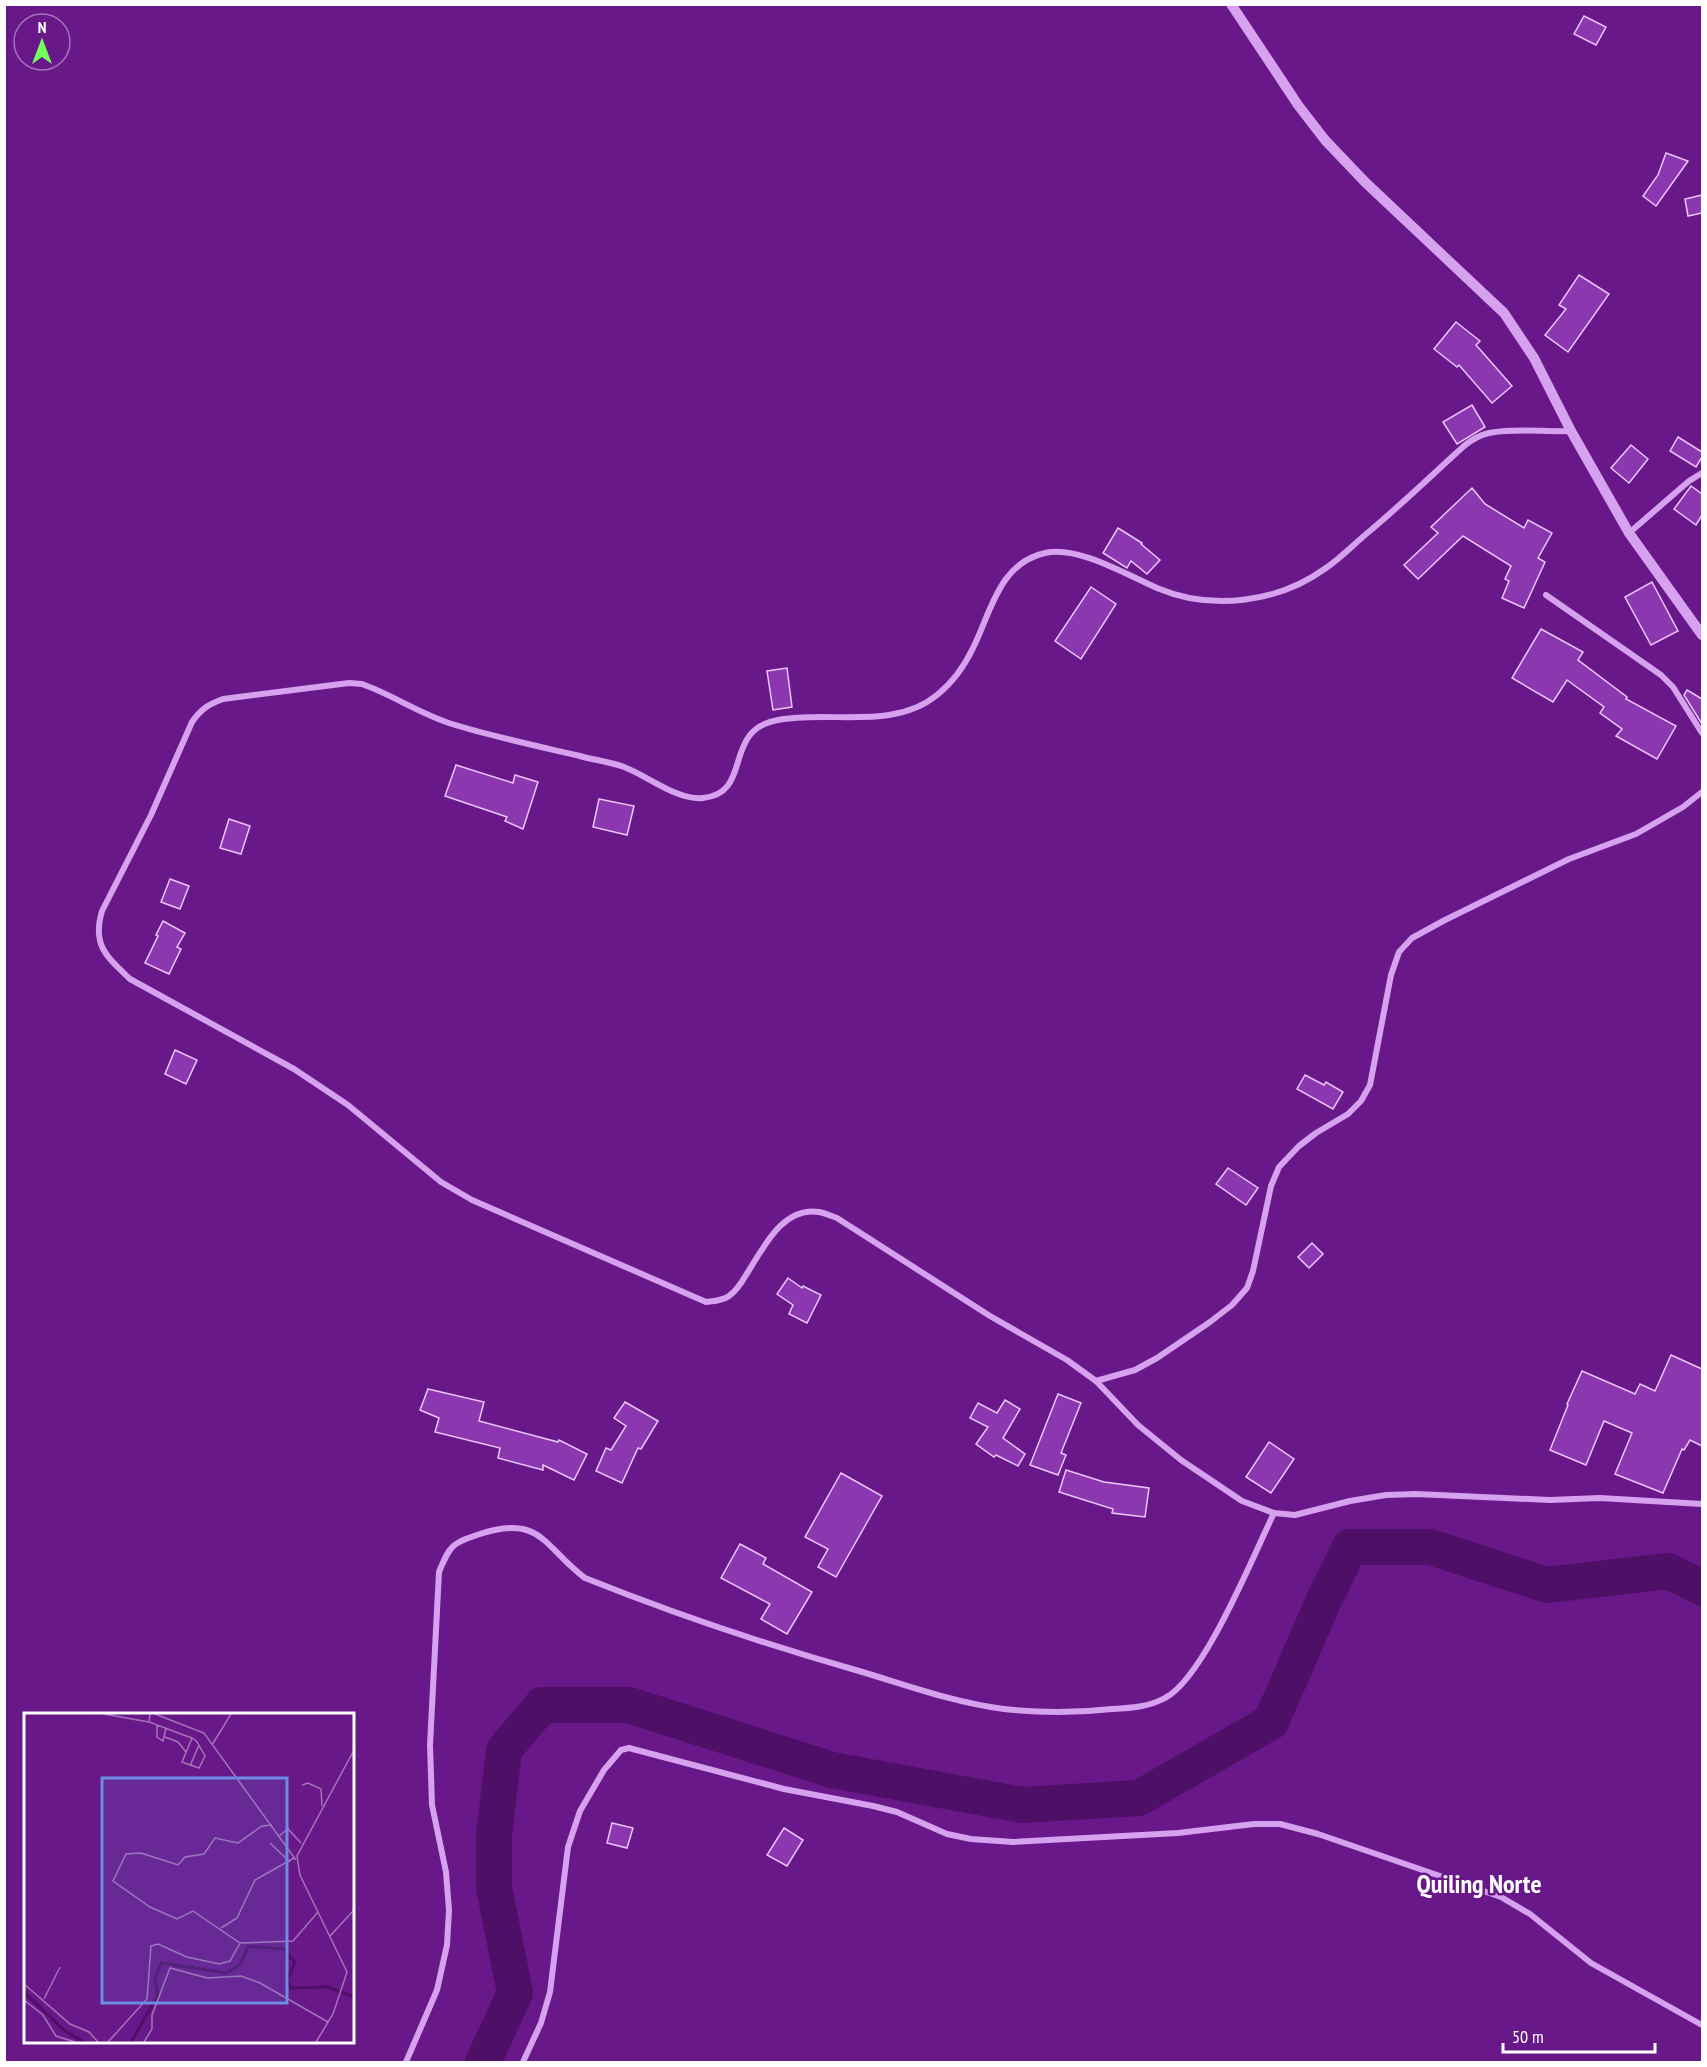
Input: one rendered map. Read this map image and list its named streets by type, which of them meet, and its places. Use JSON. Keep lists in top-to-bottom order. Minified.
{"districts":["Quiling Norte"],"scale_bar":"50 m","north":"top"}
